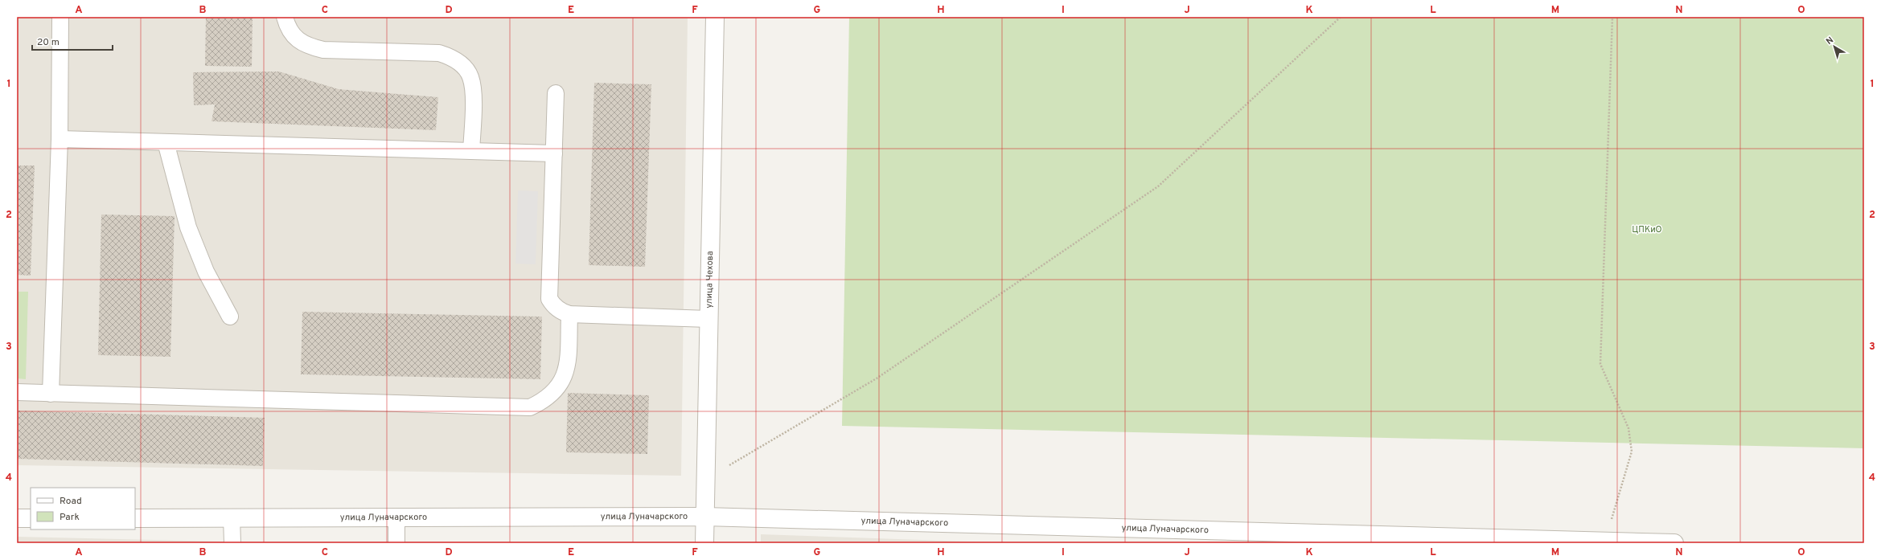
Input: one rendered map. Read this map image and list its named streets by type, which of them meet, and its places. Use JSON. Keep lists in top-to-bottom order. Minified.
{"streets":{"street":["улица Чехова","улица Луначарского"]},"crossings":[["улица Чехова","улица Луначарского"]],"parks":["ЦПКиО"],"legend":["Road","Park"],"scale_bar":"20 m","north":"top left","grid":{"columns":["A","B","C","D","E","F","G","H","I","J","K","L","M","N","O"],"rows":["1","2","3","4"]}}
